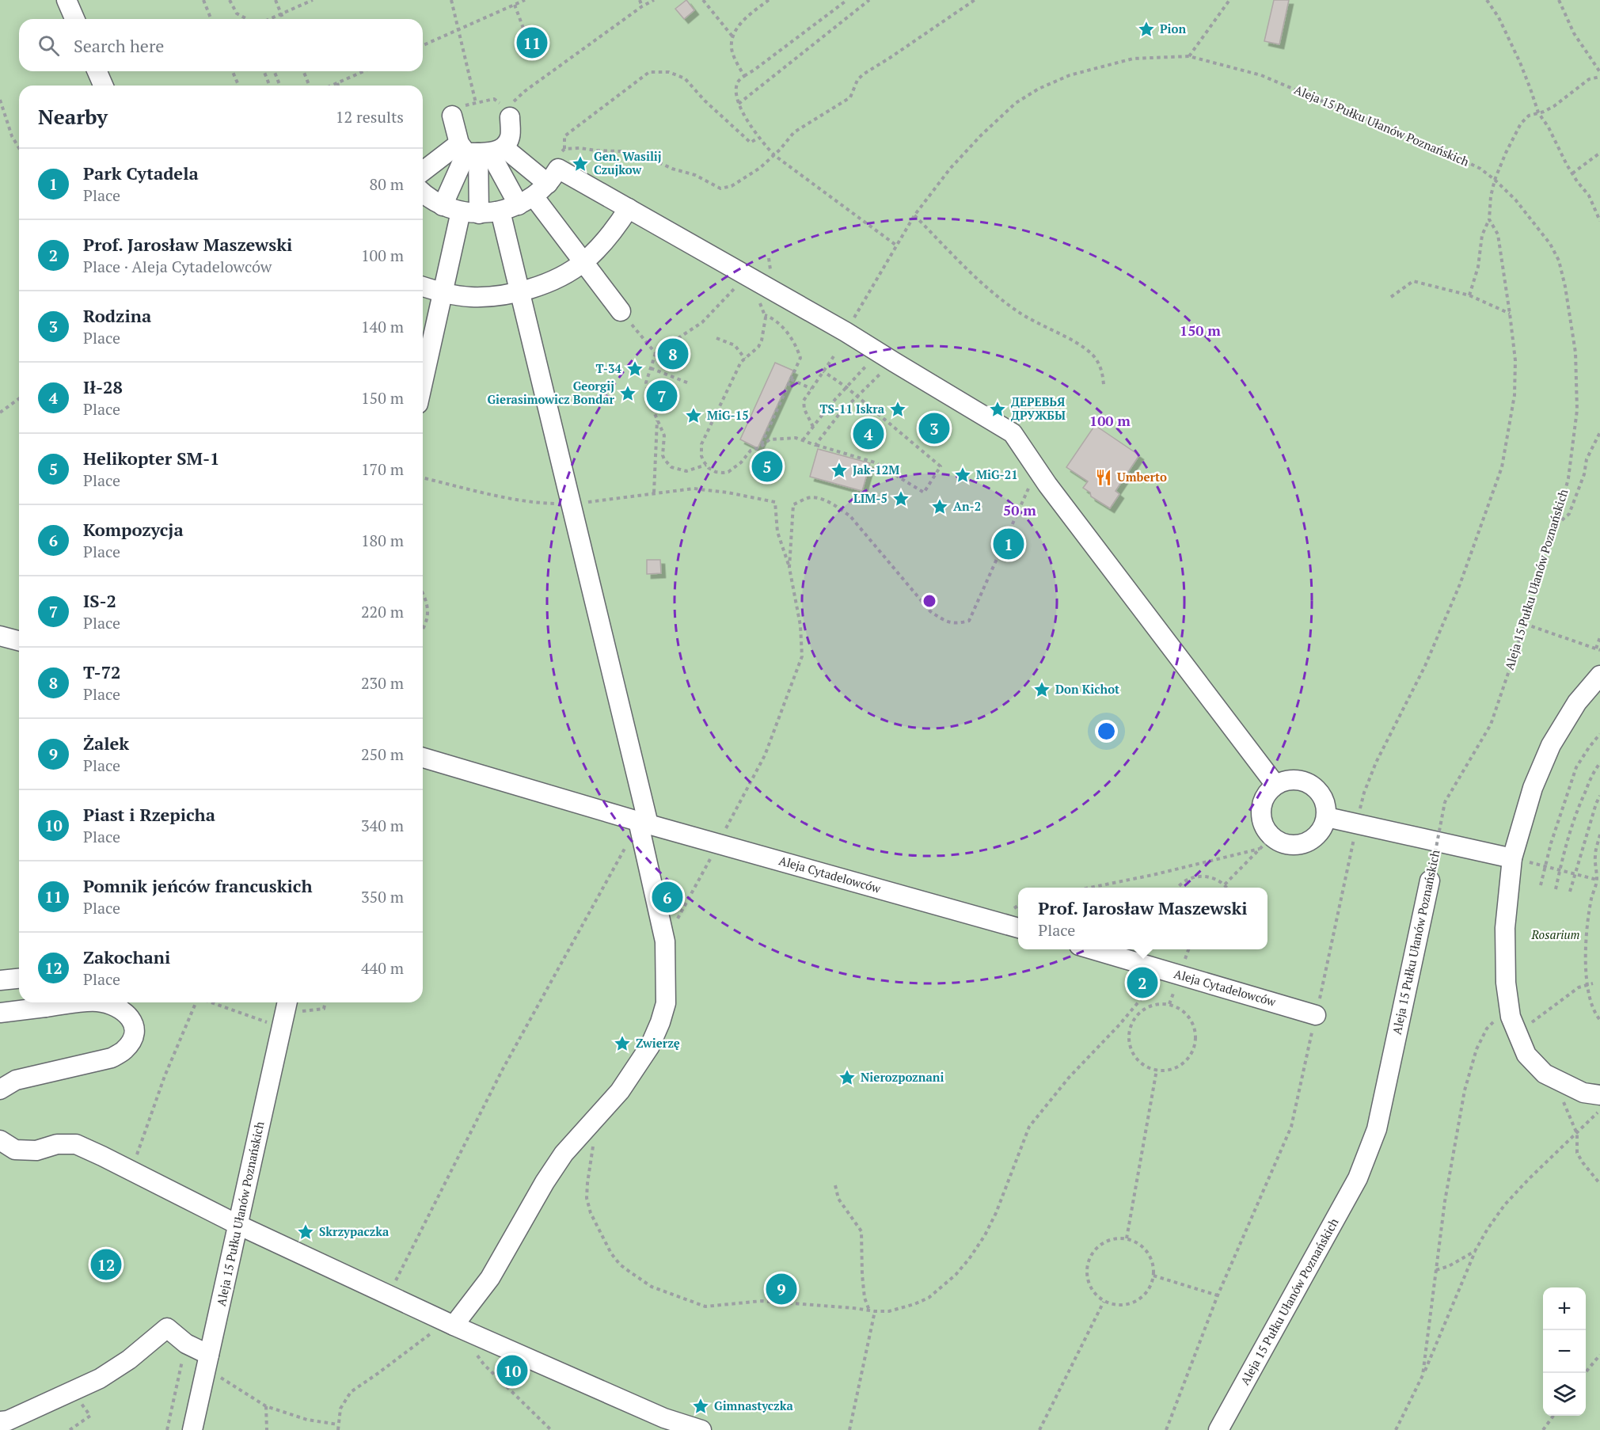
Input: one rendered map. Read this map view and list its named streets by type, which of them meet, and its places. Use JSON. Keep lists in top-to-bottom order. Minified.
{"streets":{"street":["Aleja 15 Pułku Ułanów Poznańskich","Aleja Cytadelowców"]},"parks":["Rosarium"],"places":{"place":["Pion","Gen. Wasilij Czujkow","T-34","Georgij Gierasimowicz Bondar","TS-11 Iskra","ДЕРЕВЬЯ ДРУЖБЫ","MiG-15","Jak-12M","MiG-21","LIM-5","An-2","Don Kichot","Zwierzę","Nierozpoznani","Skrzypaczka","Gimnastyczka"],"restaurant":["Umberto"]},"page":{"search":"Search here","pins":["11","8","7","3","4","5","1","6","2","12","9","10"],"heading":["Nearby","12 results"],"list":[{"mark":"1","name":"Park Cytadela","note":"Place","value":"80 m"},{"mark":"2","name":"Prof. Jarosław Maszewski","note":"Place · Aleja Cytadelowców","value":"100 m"},{"mark":"3","name":"Rodzina","note":"Place","value":"140 m"},{"mark":"4","name":"Ił-28","note":"Place","value":"150 m"},{"mark":"5","name":"Helikopter SM-1","note":"Place","value":"170 m"},{"mark":"6","name":"Kompozycja","note":"Place","value":"180 m"},{"mark":"7","name":"IS-2","note":"Place","value":"220 m"},{"mark":"8","name":"T-72","note":"Place","value":"230 m"},{"mark":"9","name":"Żalek","note":"Place","value":"250 m"},{"mark":"10","name":"Piast i Rzepicha","note":"Place","value":"340 m"},{"mark":"11","name":"Pomnik jeńców francuskich","note":"Place","value":"350 m"},{"mark":"12","name":"Zakochani","note":"Place","value":"440 m"}],"popup":["Prof. Jarosław Maszewski","Place"],"map_buttons":["+","−"]},"rings":["150 m","100 m","50 m"]}
